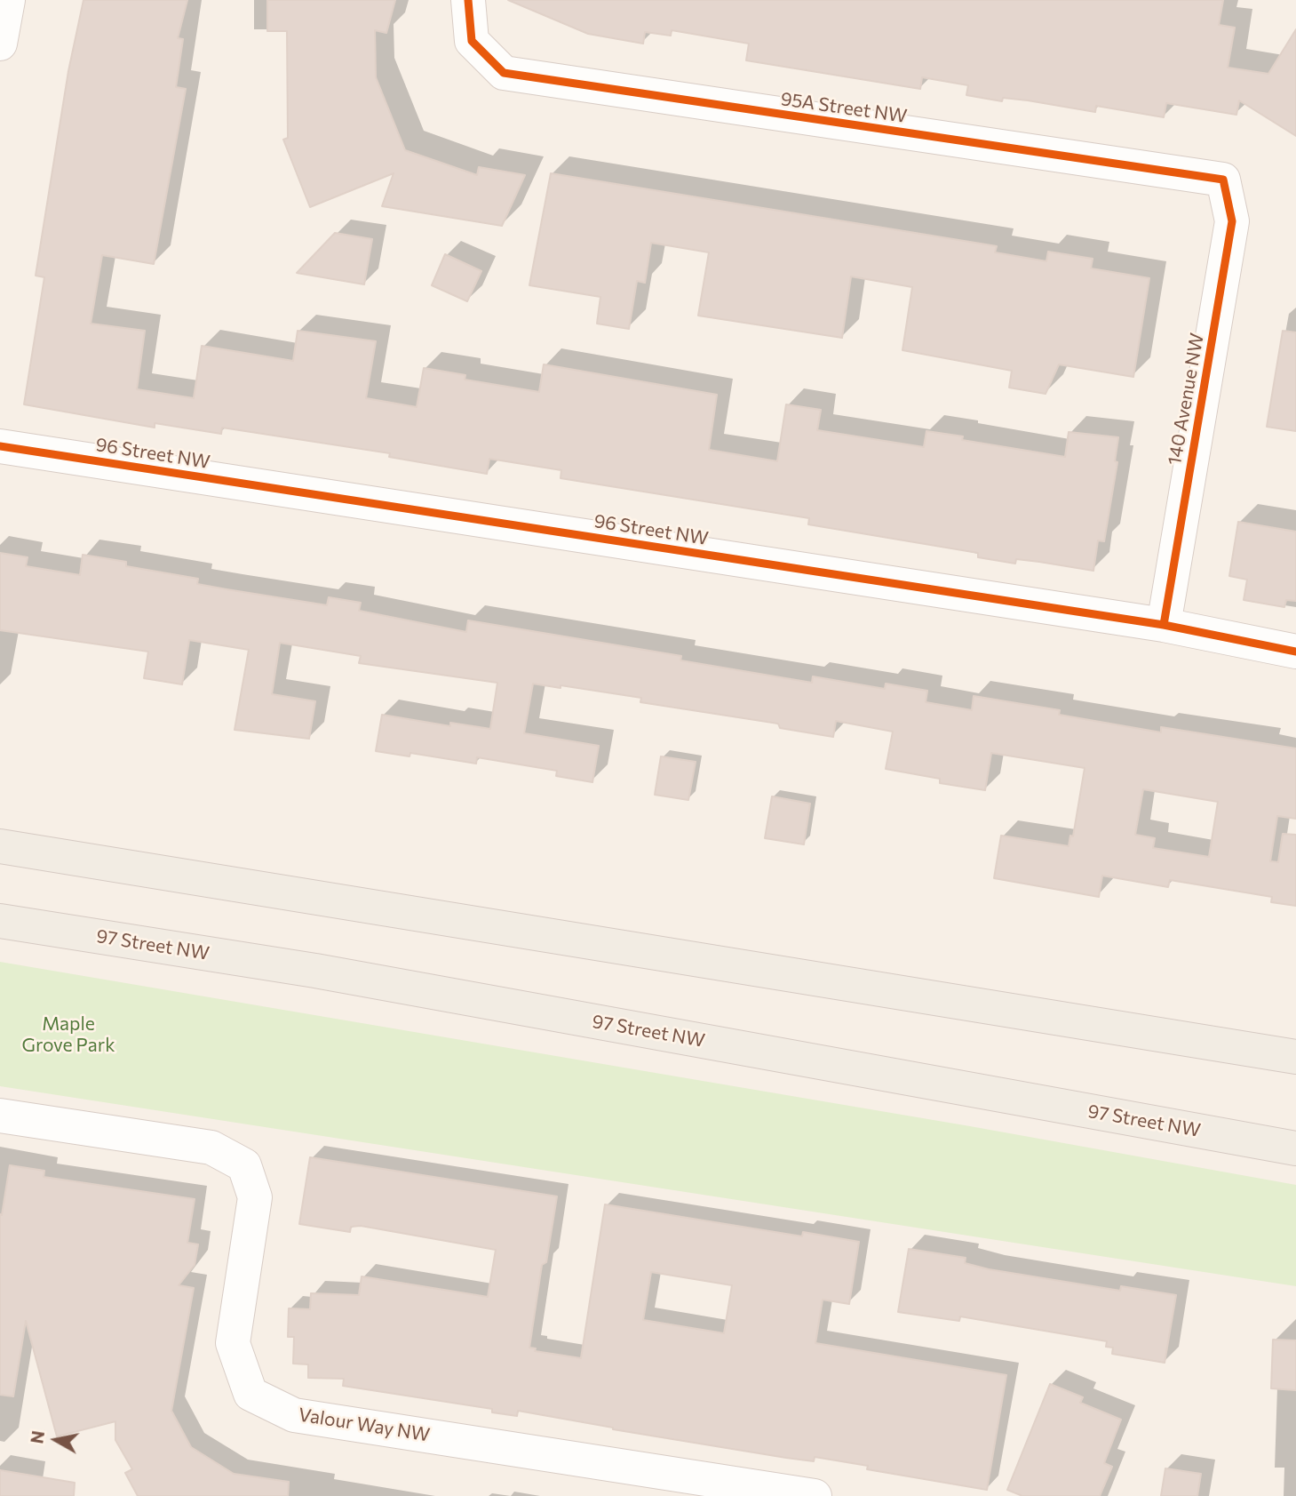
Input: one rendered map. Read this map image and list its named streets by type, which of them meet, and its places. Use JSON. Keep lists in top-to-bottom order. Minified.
{"streets":{"main road":["97 Street NW"],"street":["95A Street NW","140 Avenue NW","96 Street NW","Valour Way NW"]},"crossings":[["95A Street NW","140 Avenue NW"],["140 Avenue NW","96 Street NW"]],"parks":["Maple Grove Park"],"north":"left"}
